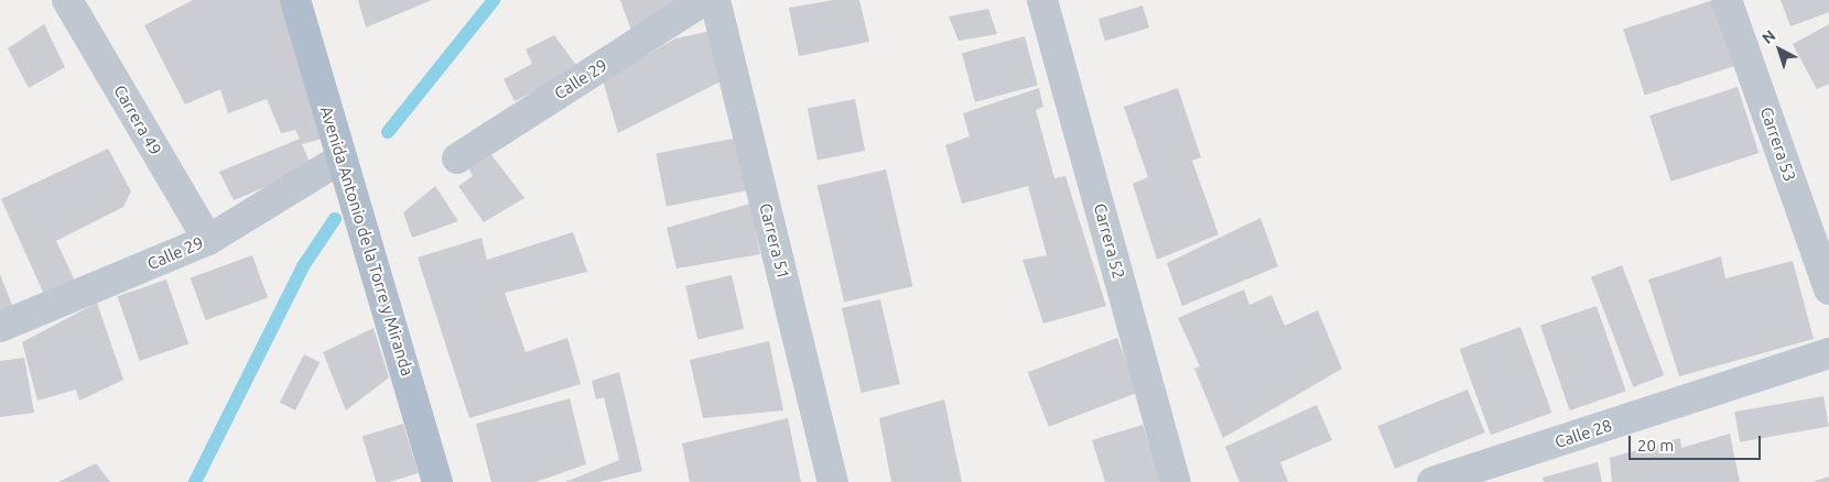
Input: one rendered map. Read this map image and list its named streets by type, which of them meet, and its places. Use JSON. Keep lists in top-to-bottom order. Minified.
{"streets":{"main road":["Avenida Antonio de la Torre y Miranda"],"street":["Calle 29","Carrera 49","Carrera 53","Carrera 51","Carrera 52","Calle 28"]},"crossings":[["Calle 29","Carrera 49"],["Calle 29","Avenida Antonio de la Torre y Miranda"]],"scale_bar":"20 m","north":"top left"}
